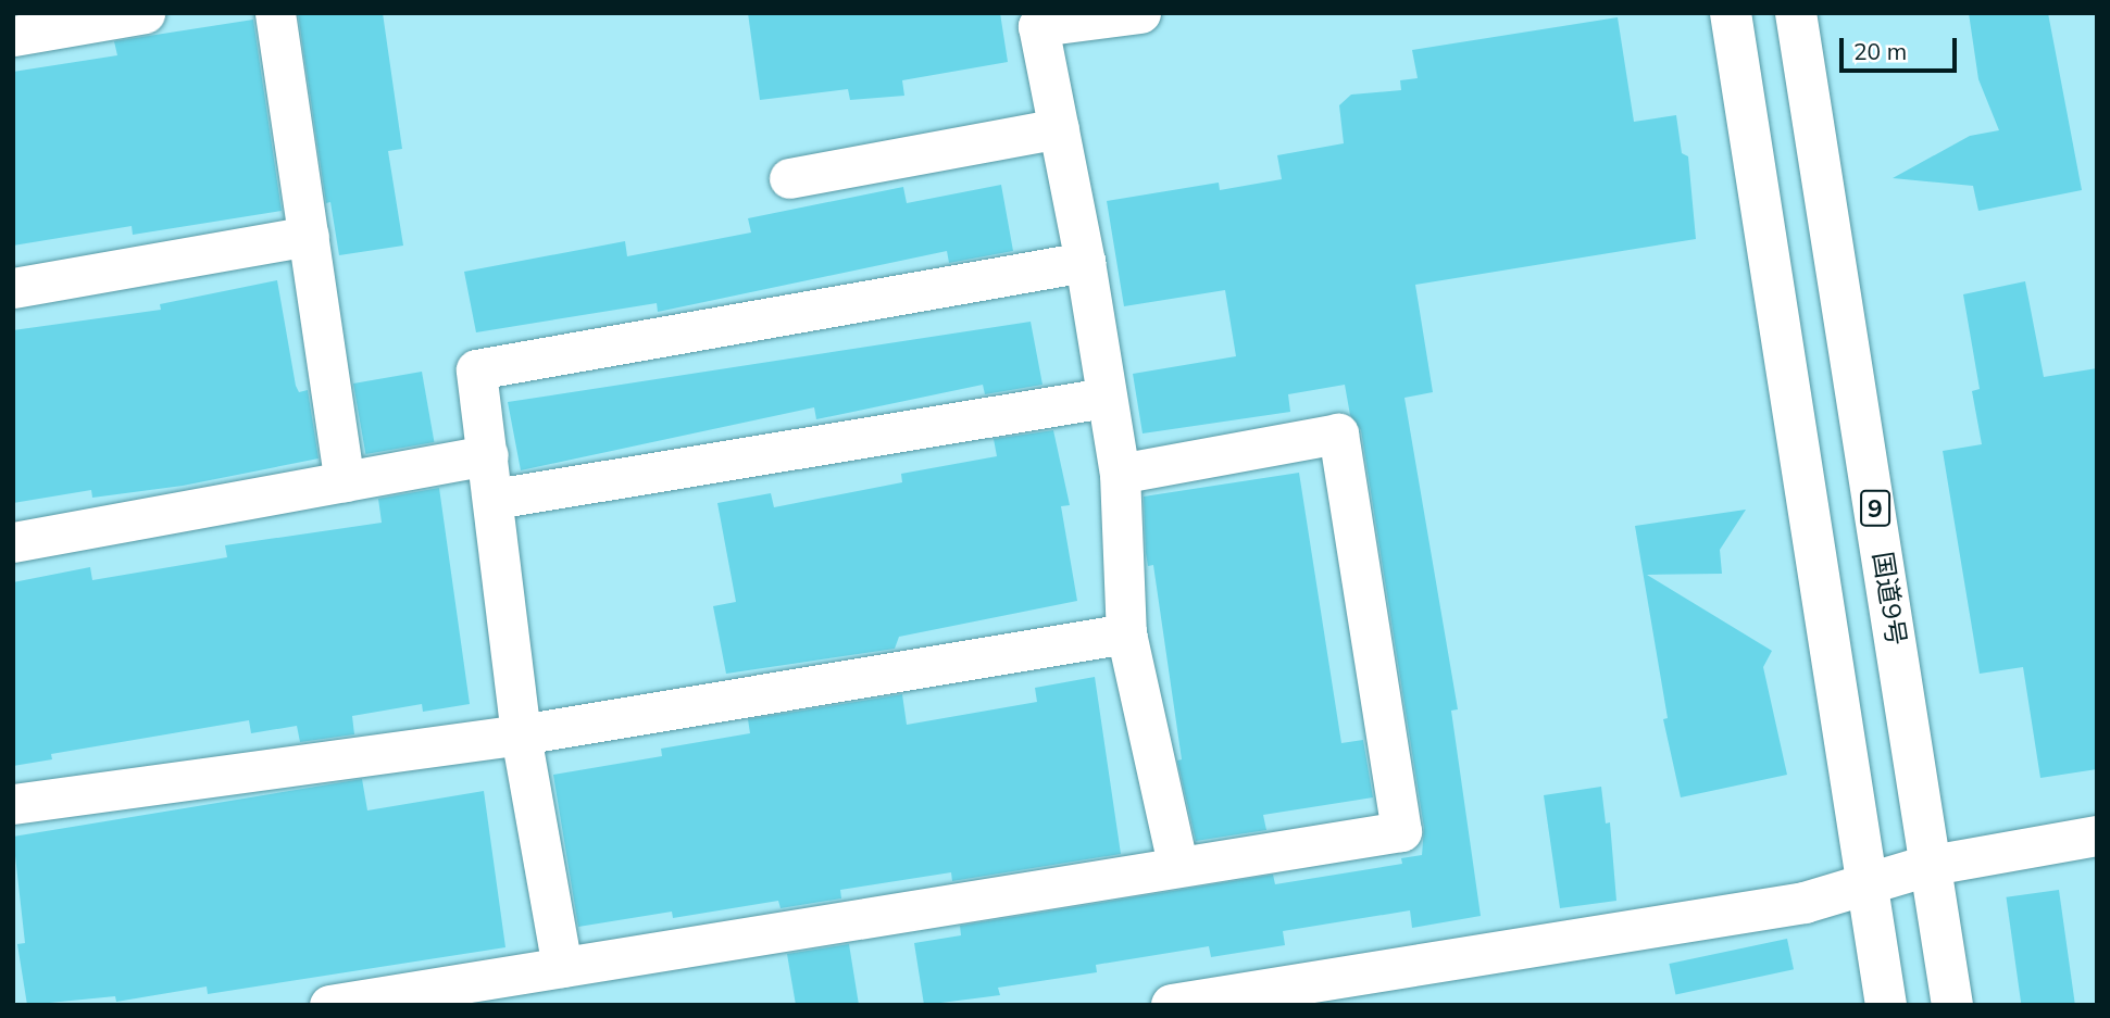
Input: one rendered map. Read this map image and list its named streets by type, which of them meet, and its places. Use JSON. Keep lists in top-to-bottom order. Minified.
{"streets":{"main road":["9","国道9号"]},"scale_bar":"20 m"}
